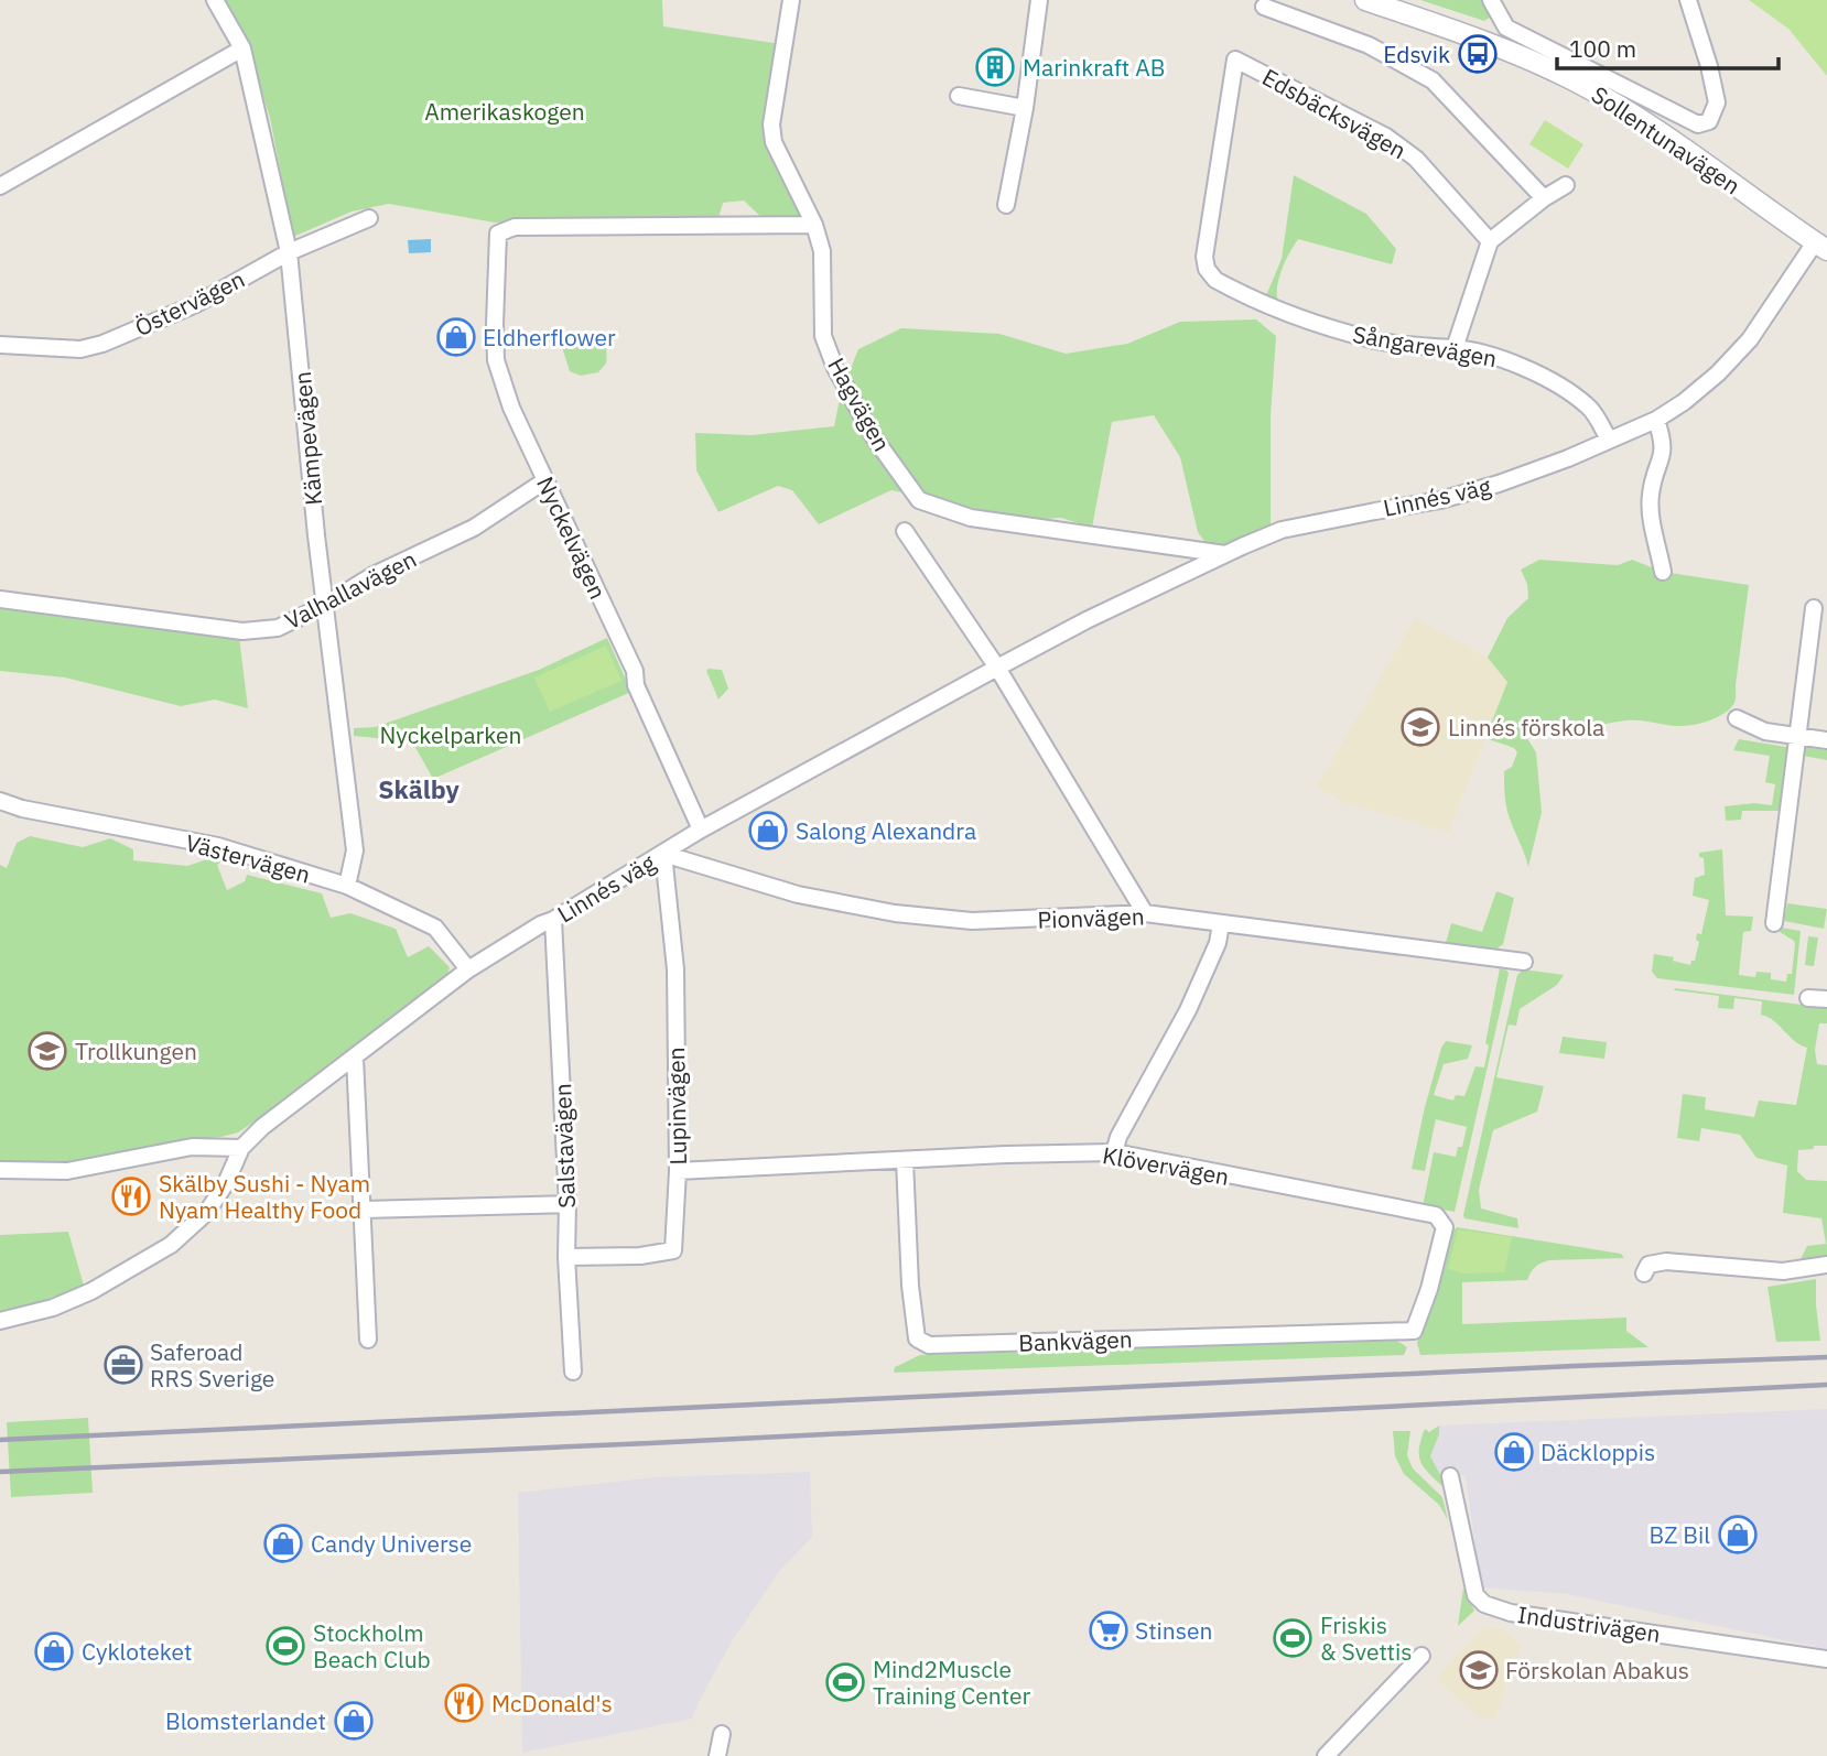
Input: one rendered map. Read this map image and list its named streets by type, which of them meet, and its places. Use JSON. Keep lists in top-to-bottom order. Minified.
{"streets":{"street":["Edsbäcksvägen","Sollentunavägen","Östervägen","Sångarevägen","Hagvägen","Kämpevägen","Linnés väg","Nyckelvägen","Valhallavägen","Västervägen","Pionvägen","Lupinvägen","Salstavägen","Klövervägen","Bankvägen","Industrivägen"]},"crossings":[["Edsbäcksvägen","Sångarevägen"],["Sollentunavägen","Linnés väg"],["Östervägen","Kämpevägen"],["Sångarevägen","Linnés väg"],["Hagvägen","Linnés väg"],["Hagvägen","Nyckelvägen"],["Kämpevägen","Valhallavägen"],["Kämpevägen","Västervägen"],["Linnés väg","Nyckelvägen"],["Linnés väg","Västervägen"],["Linnés väg","Pionvägen"],["Linnés väg","Lupinvägen"],["Linnés väg","Salstavägen"],["Nyckelvägen","Valhallavägen"],["Pionvägen","Lupinvägen"],["Lupinvägen","Salstavägen"],["Lupinvägen","Klövervägen"],["Klövervägen","Bankvägen"]],"districts":["Skälby"],"parks":["Amerikaskogen","Nyckelparken"],"places":{"bus stop":["Edsvik"],"building":["Marinkraft AB"],"shop":["Eldherflower","Salong Alexandra","Däckloppis","BZ Bil","Candy Universe","Cykloteket","Blomsterlandet"],"school or university":["Linnés förskola","Trollkungen","Förskolan Abakus"],"restaurant":["Skälby Sushi - Nyam Nyam Healthy Food","McDonald's"],"office":["Saferoad RRS Sverige"],"supermarket":["Stinsen"],"sports":["Friskis & Svettis","Stockholm Beach Club","Mind2Muscle Training Center"]},"scale_bar":"100 m"}
